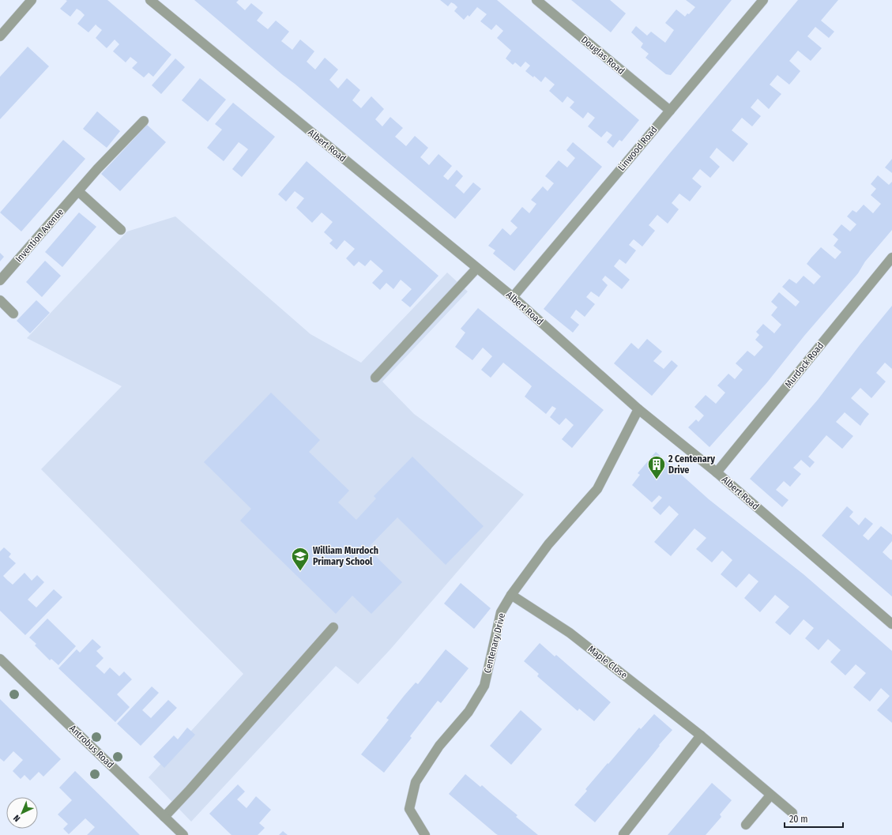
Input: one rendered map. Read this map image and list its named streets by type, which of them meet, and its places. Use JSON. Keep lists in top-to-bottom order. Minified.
{"streets":{"street":["Douglas Road","Albert Road","Linwood Road","Invention Avenue","Murdock Road","Centenary Drive","Maple Close","Antrobus Road"]},"crossings":[["Douglas Road","Linwood Road"],["Albert Road","Linwood Road"],["Albert Road","Murdock Road"],["Albert Road","Centenary Drive"],["Centenary Drive","Maple Close"]],"places":{"building":["2 Centenary Drive"],"school or university":["William Murdoch Primary School"]},"scale_bar":"20 m","north":"bottom left"}
